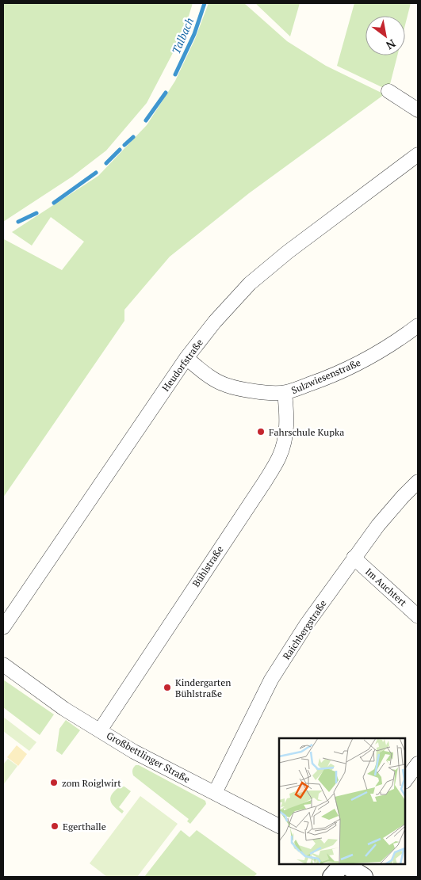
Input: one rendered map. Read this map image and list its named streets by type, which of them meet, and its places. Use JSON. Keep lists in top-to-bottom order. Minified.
{"streets":{"street":["Heudorfstraße","Sulzwiesenstraße","Bühlstraße","Im Auchtert","Raichbergstraße","Großbettlinger Straße"]},"crossings":[["Heudorfstraße","Sulzwiesenstraße"],["Sulzwiesenstraße","Bühlstraße"],["Bühlstraße","Großbettlinger Straße"],["Im Auchtert","Raichbergstraße"],["Raichbergstraße","Großbettlinger Straße"]],"water":["Talbach"],"places":["Fahrschule Kupka","Kindergarten Bühlstraße","zom Roiglwirt","Egerthalle"],"north":"bottom right"}
